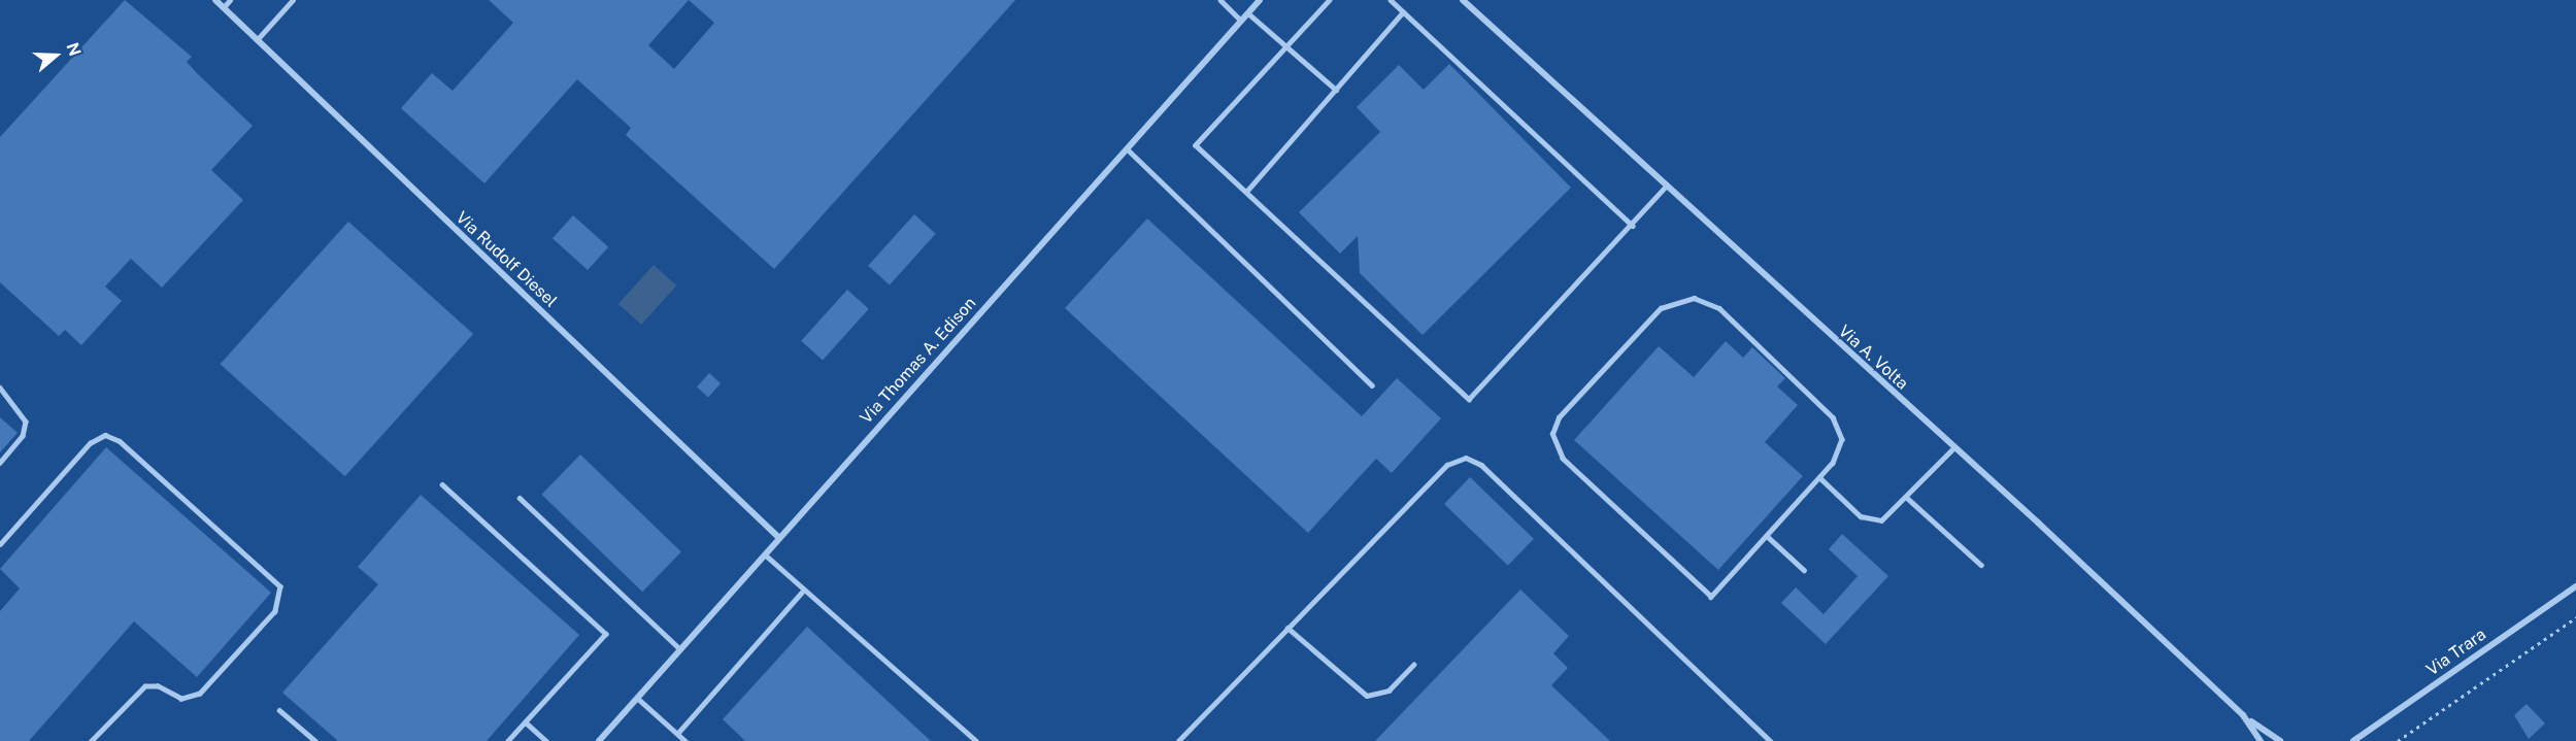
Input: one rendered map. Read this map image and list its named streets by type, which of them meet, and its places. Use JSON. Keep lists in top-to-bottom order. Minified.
{"streets":{"street":["Via Rudolf Diesel","Via A. Volta","Via Thomas A. Edison","Via Trara"]},"crossings":[["Via Rudolf Diesel","Via Thomas A. Edison"]],"north":"right"}
